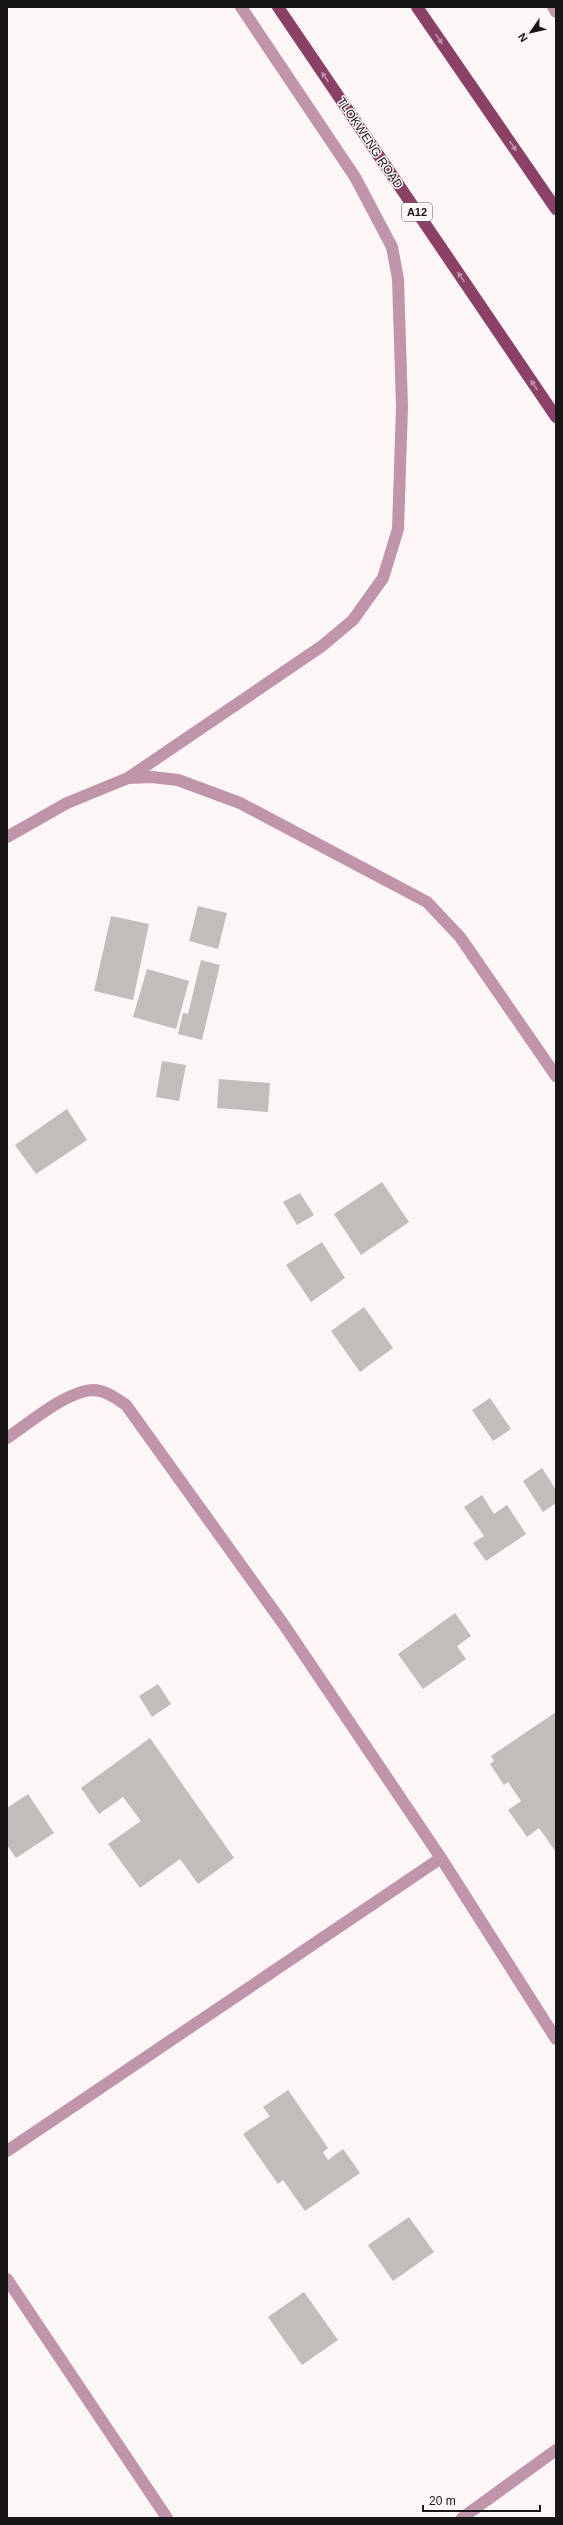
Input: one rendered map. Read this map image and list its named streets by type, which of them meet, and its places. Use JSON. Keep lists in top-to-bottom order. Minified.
{"streets":{"main road":["TLOKWENG ROAD","A12"]},"one_way":["TLOKWENG ROAD"],"scale_bar":"20 m","north":"bottom left"}
